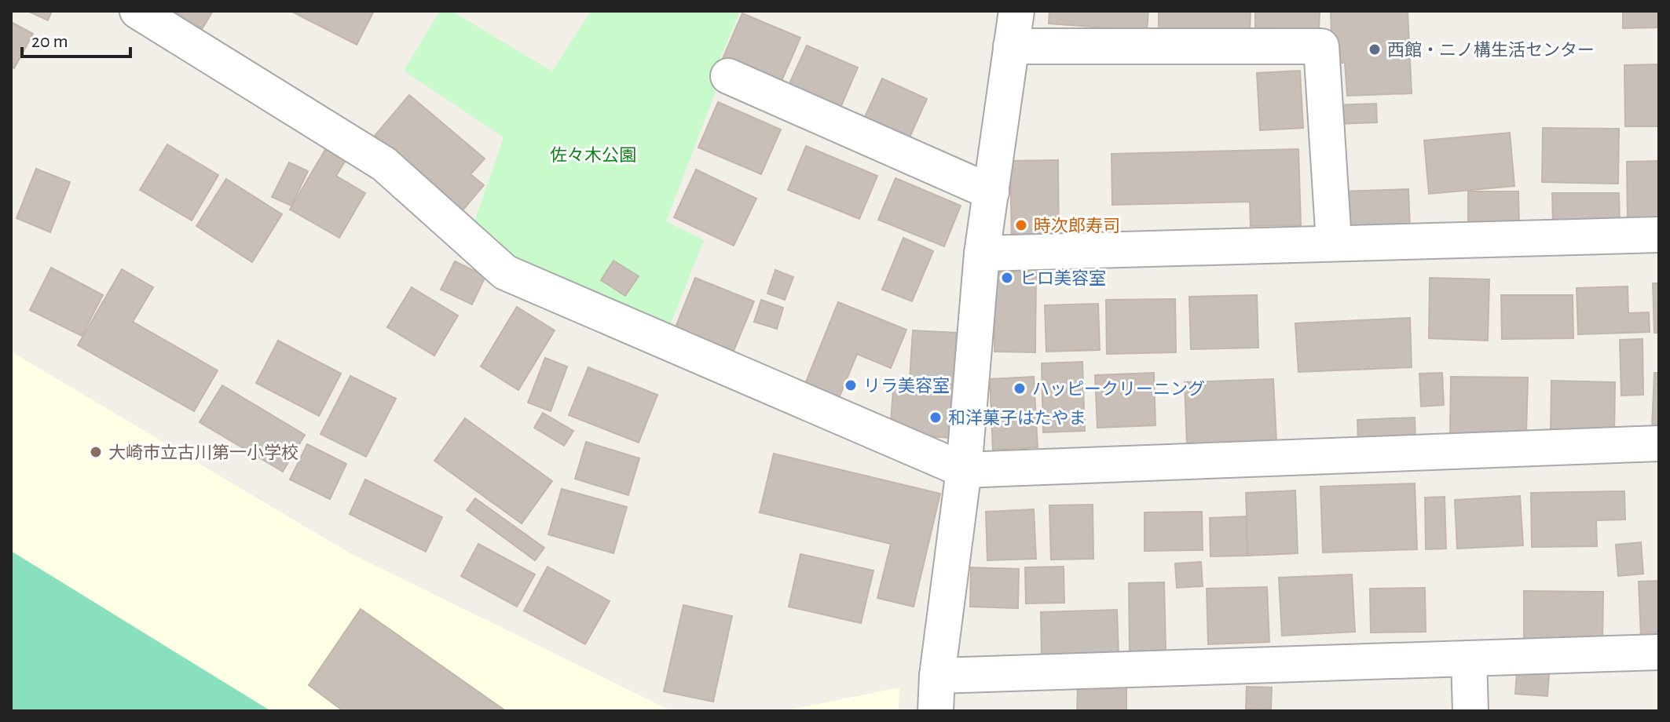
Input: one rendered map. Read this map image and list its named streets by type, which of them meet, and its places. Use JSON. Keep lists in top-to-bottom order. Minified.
{"parks":["佐々木公園"],"places":["西館・ニノ構生活センター","時次郎寿司","ヒロ美容室","リラ美容室","ハッピークリーニング","和洋菓子はたやま","大崎市立古川第一小学校"],"scale_bar":"20 m"}
